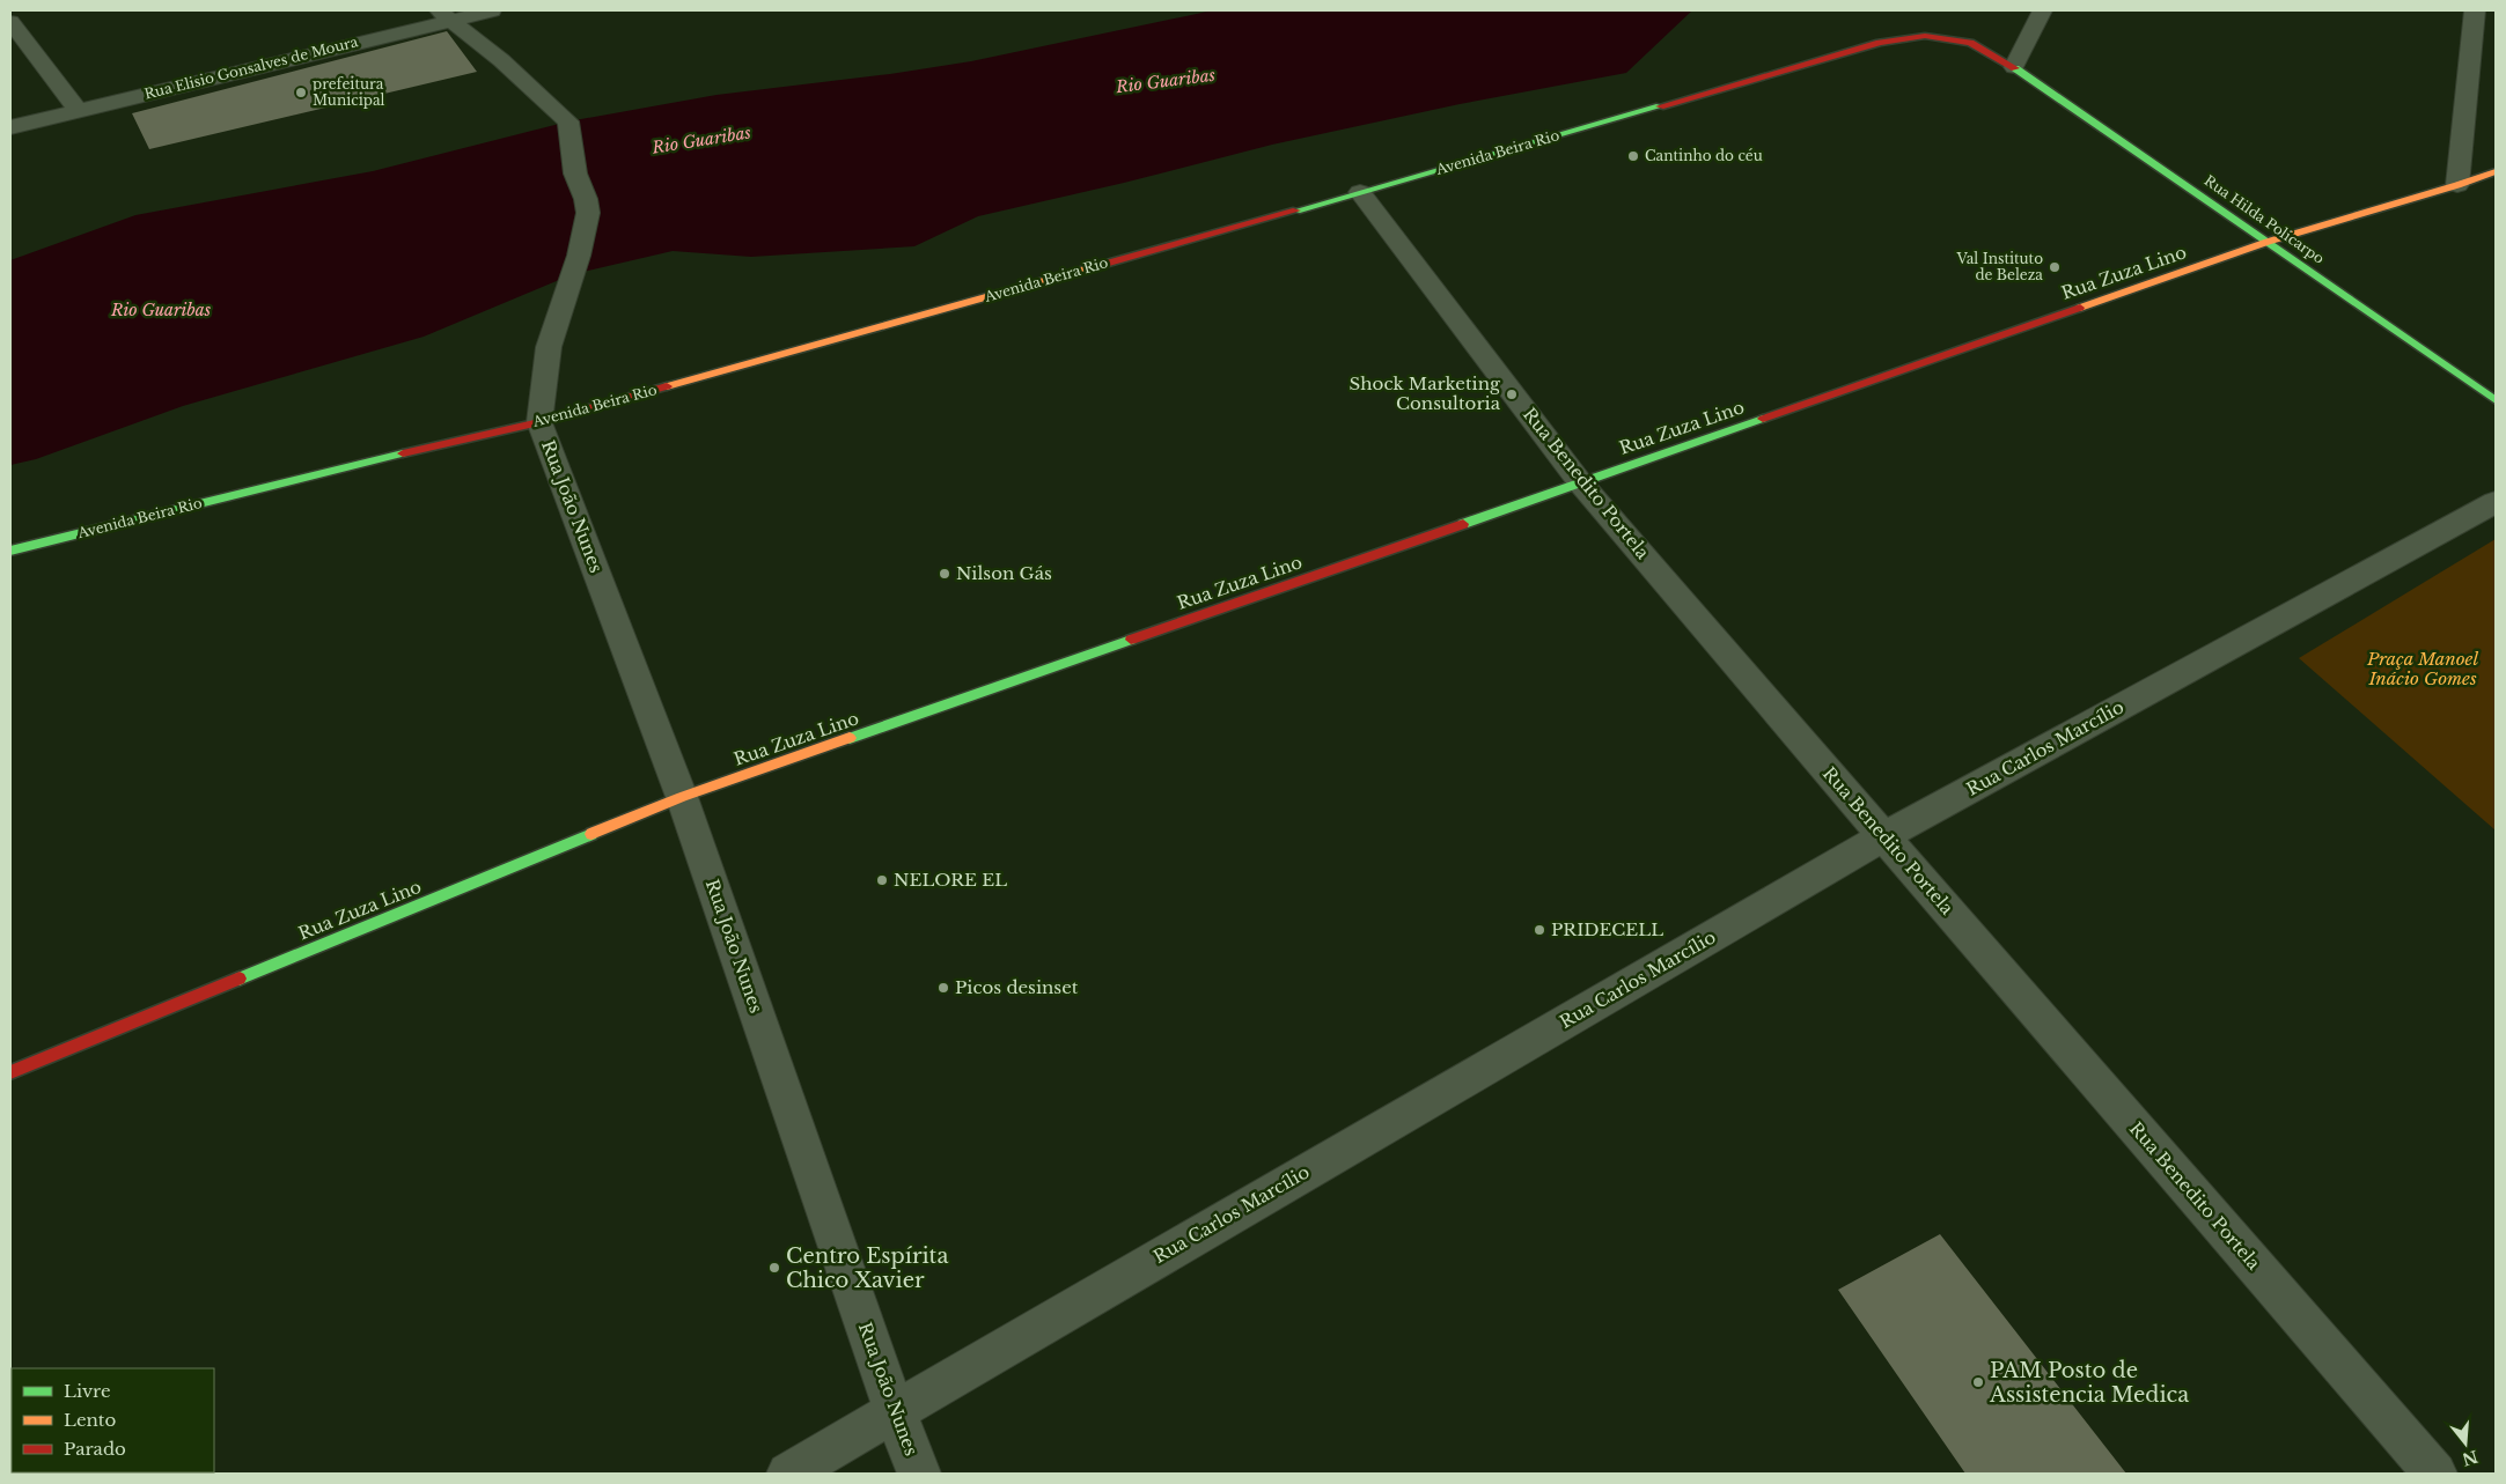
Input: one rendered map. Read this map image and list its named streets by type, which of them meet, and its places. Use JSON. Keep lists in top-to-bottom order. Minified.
{"streets":{"street":["Rua Elisio Gonsalves de Moura","Avenida Beira Rio","Rua Hilda Policarpo","Rua Zuza Lino","Rua Benedito Portela","Rua João Nunes","Rua Carlos Marcílio"]},"crossings":[["Avenida Beira Rio","Rua Hilda Policarpo"],["Avenida Beira Rio","Rua Benedito Portela"],["Avenida Beira Rio","Rua João Nunes"],["Rua Hilda Policarpo","Rua Zuza Lino"],["Rua Zuza Lino","Rua Benedito Portela"],["Rua Zuza Lino","Rua João Nunes"],["Rua Benedito Portela","Rua Carlos Marcílio"],["Rua João Nunes","Rua Carlos Marcílio"]],"water":["Rio Guaribas"],"parks":["Praça Manoel Inácio Gomes"],"places":["prefeitura Municipal","Cantinho do céu","Val Instituto de Beleza","Shock Marketing Consultoria","Nilson Gás","NELORE EL","PRIDECELL","Picos desinset","Centro Espírita Chico Xavier","PAM Posto de Assistencia Medica"],"legend":["Livre","Lento","Parado"],"north":"bottom"}
